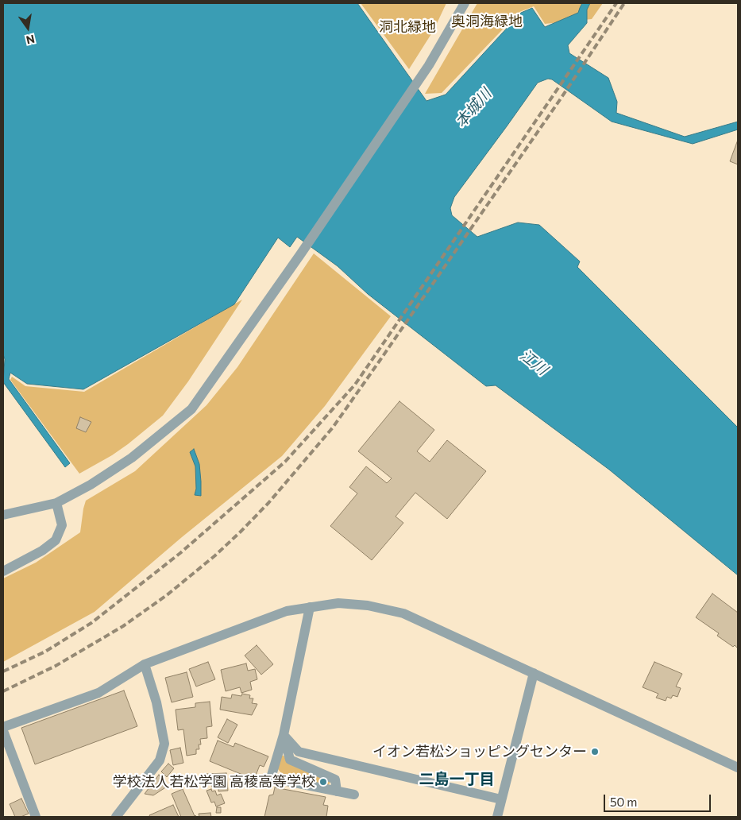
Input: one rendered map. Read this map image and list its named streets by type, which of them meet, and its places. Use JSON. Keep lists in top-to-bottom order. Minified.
{"districts":["二島一丁目"],"water":["本城川","江川"],"parks":["奥洞海緑地","洞北緑地"],"places":["イオン若松ショッピングセンター","学校法人若松学園 高稜高等学校"],"scale_bar":"50 m","north":"bottom"}
